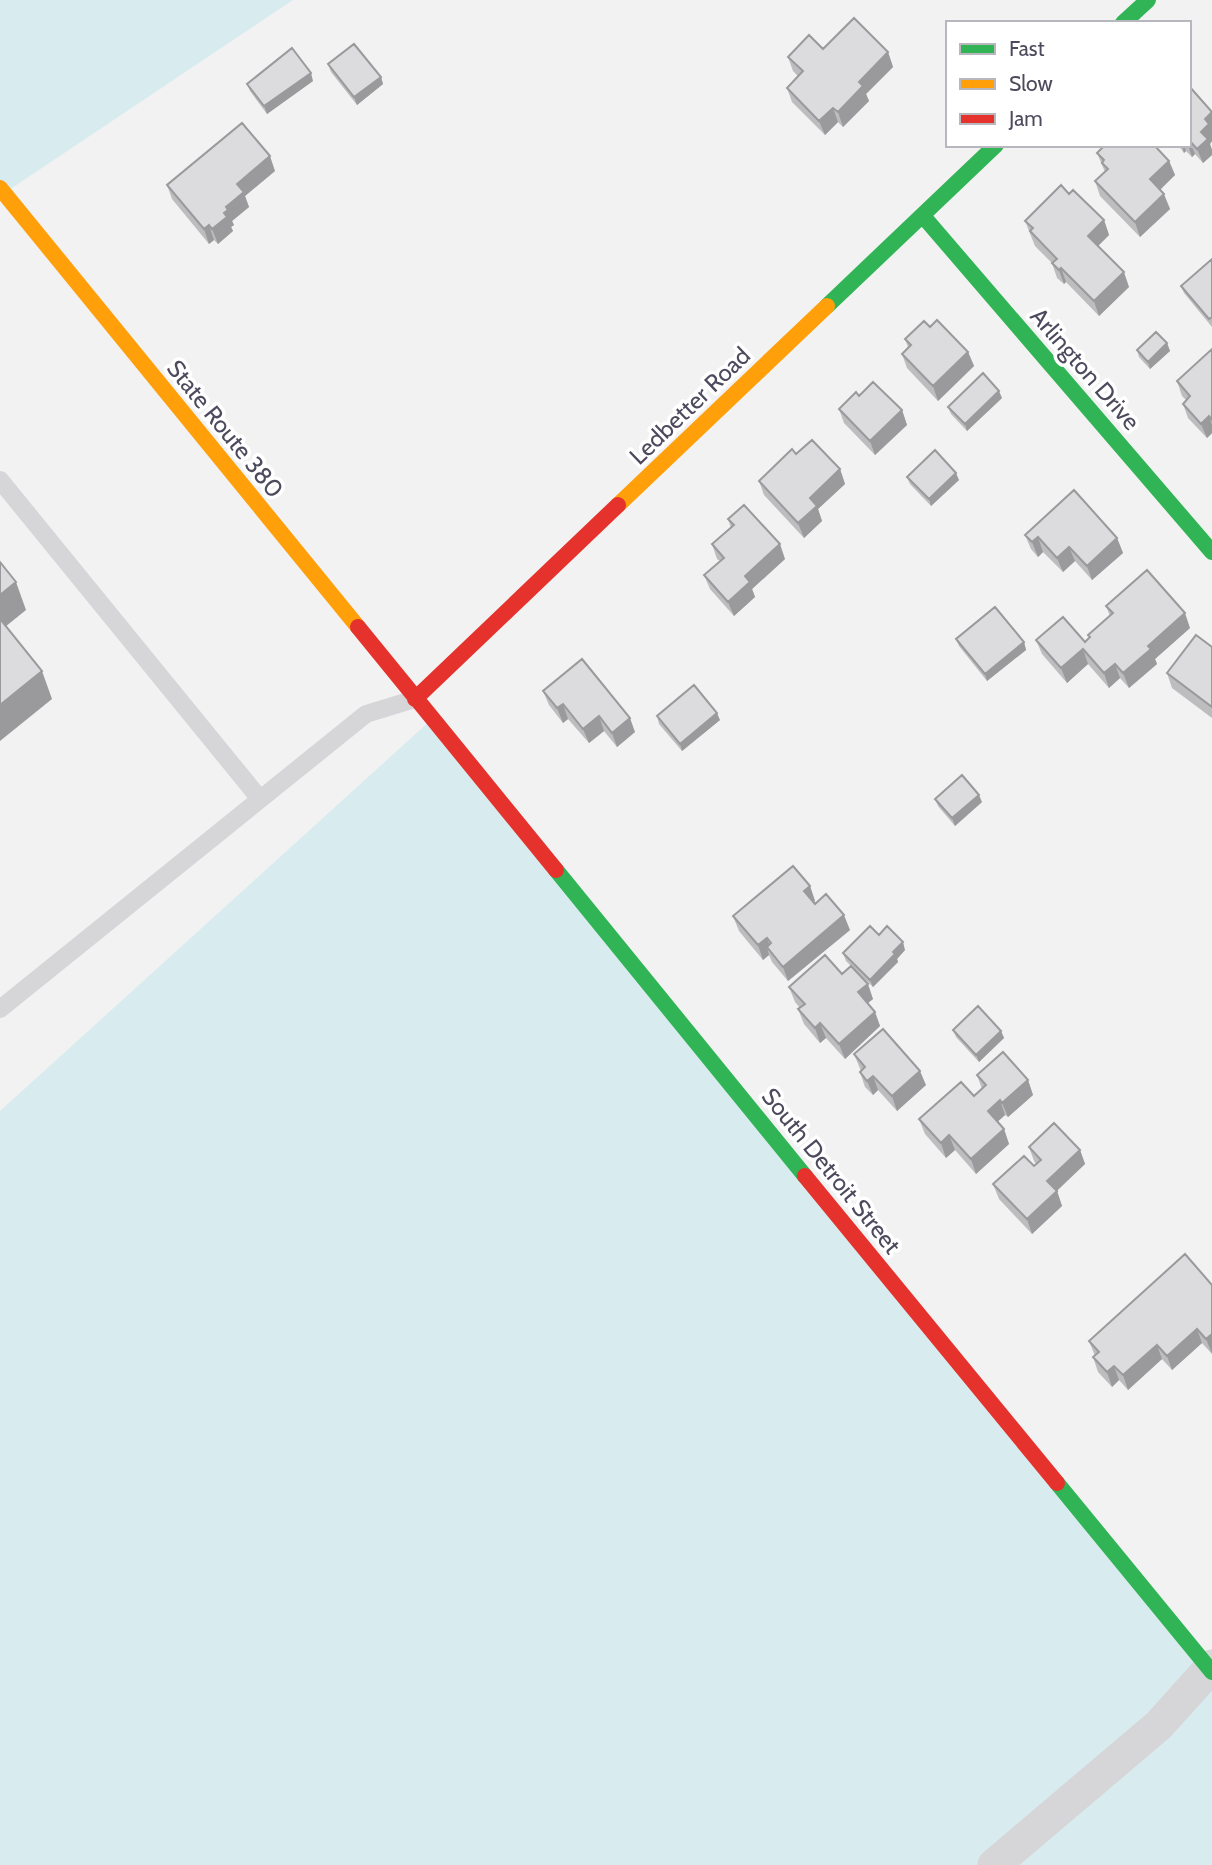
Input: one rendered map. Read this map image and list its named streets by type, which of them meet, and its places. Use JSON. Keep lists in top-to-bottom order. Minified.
{"streets":{"main road":["Arlington Drive","Ledbetter Road","State Route 380","South Detroit Street"]},"crossings":[["Arlington Drive","Ledbetter Road"],["Ledbetter Road","State Route 380"],["Ledbetter Road","South Detroit Street"],["State Route 380","South Detroit Street"]],"legend":["Fast","Slow","Jam"]}
